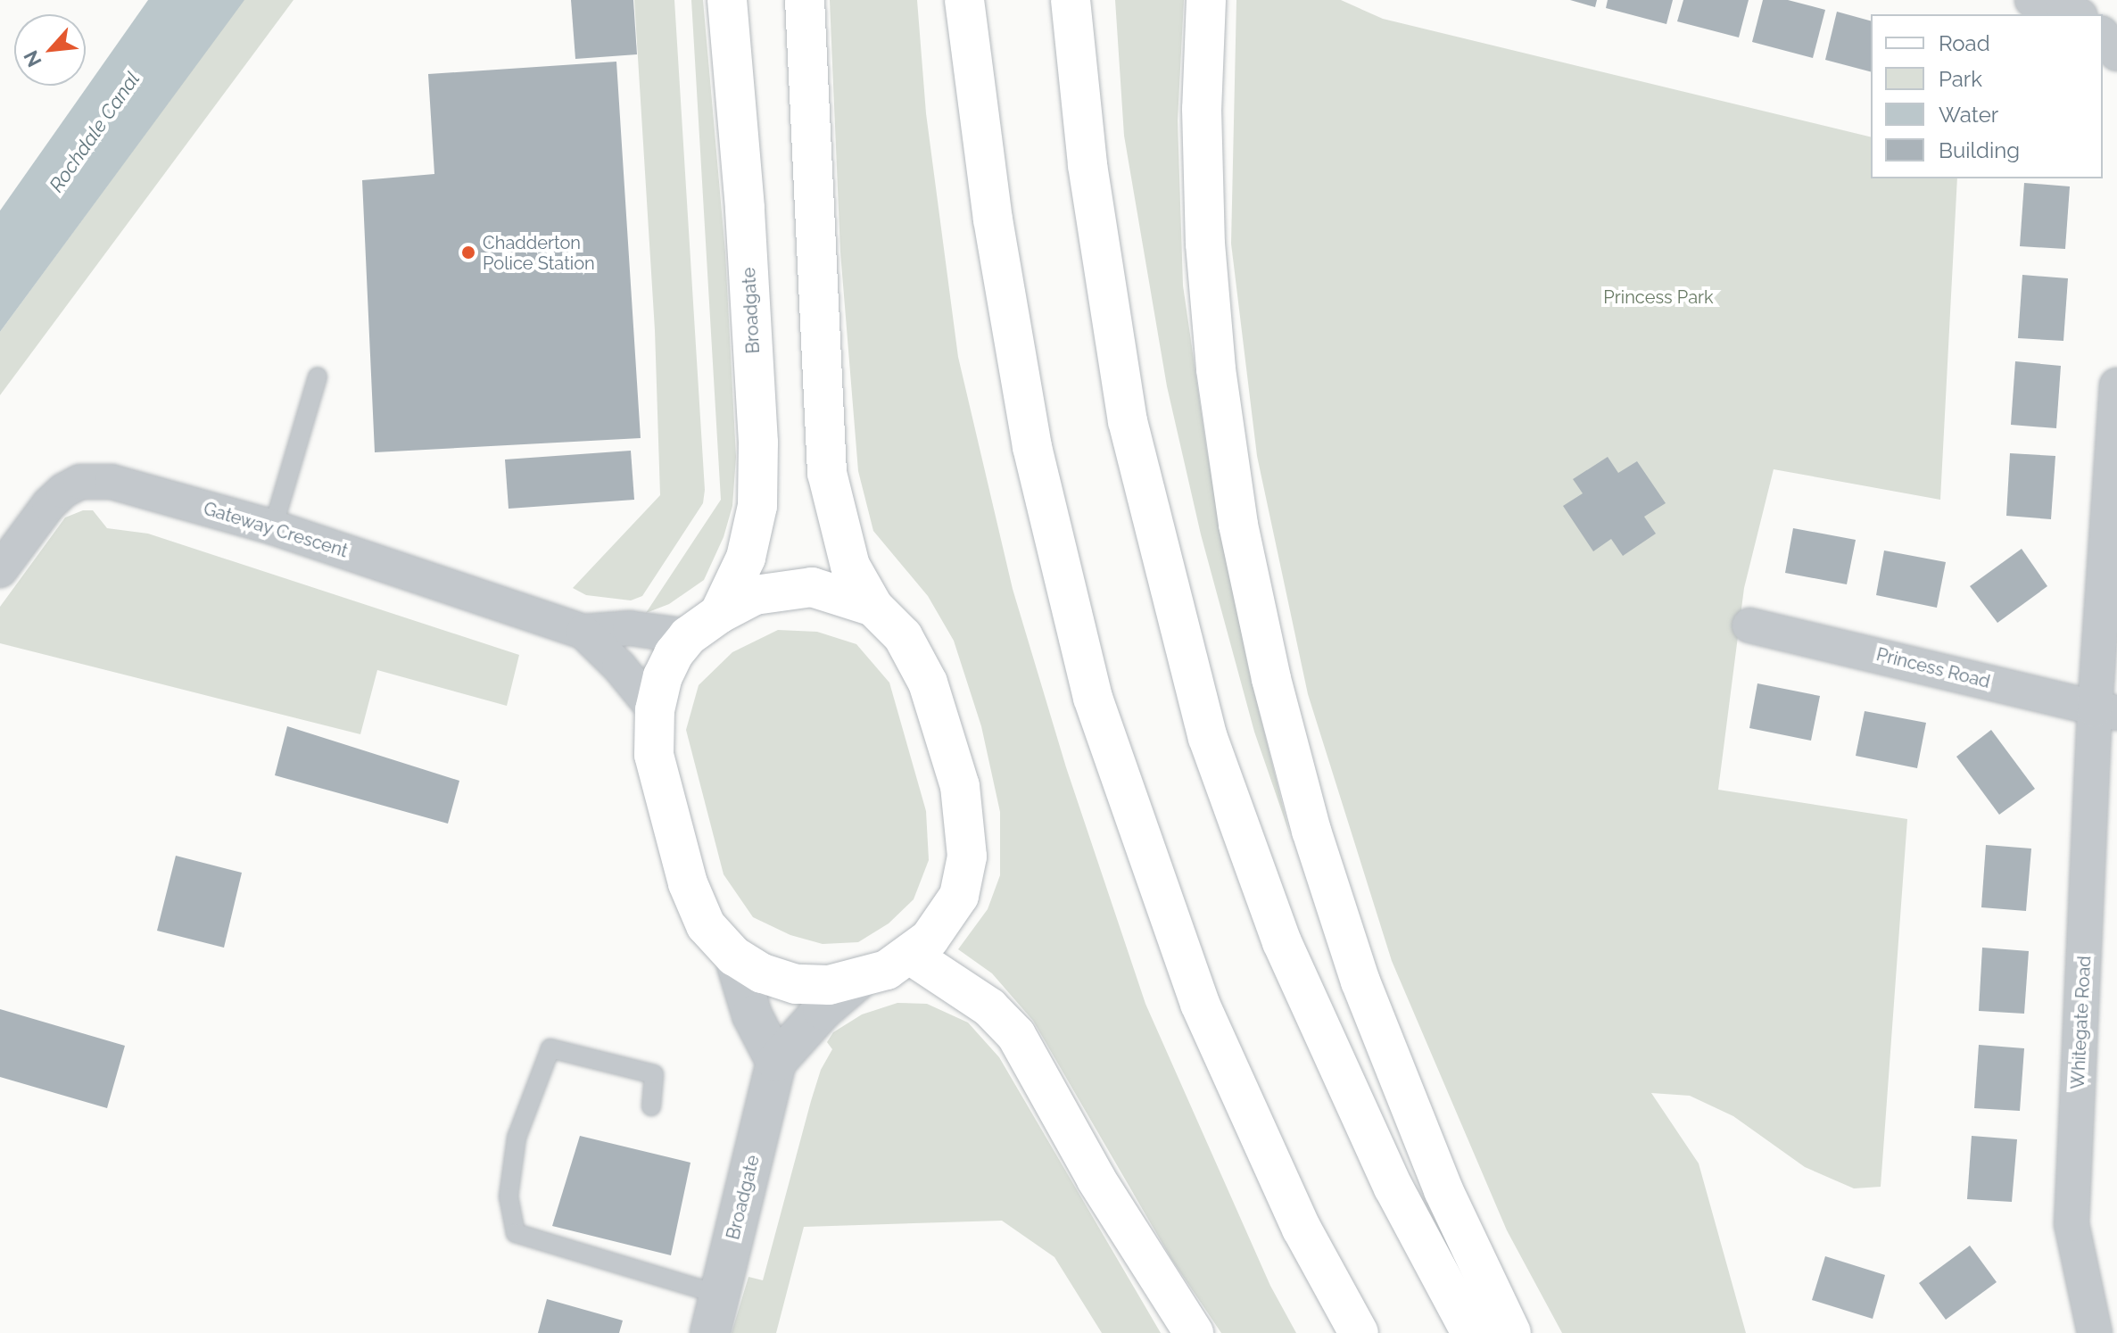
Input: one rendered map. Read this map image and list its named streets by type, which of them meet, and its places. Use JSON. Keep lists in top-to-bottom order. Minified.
{"streets":{"main road":["Broadgate"],"street":["Gateway Crescent","Princess Road","Whitegate Road"]},"crossings":[["Broadgate","Gateway Crescent"],["Princess Road","Whitegate Road"]],"water":["Rochdale Canal"],"parks":["Princess Park"],"places":["Chadderton Police Station"],"legend":["Road","Park","Water","Building"],"north":"bottom left"}
